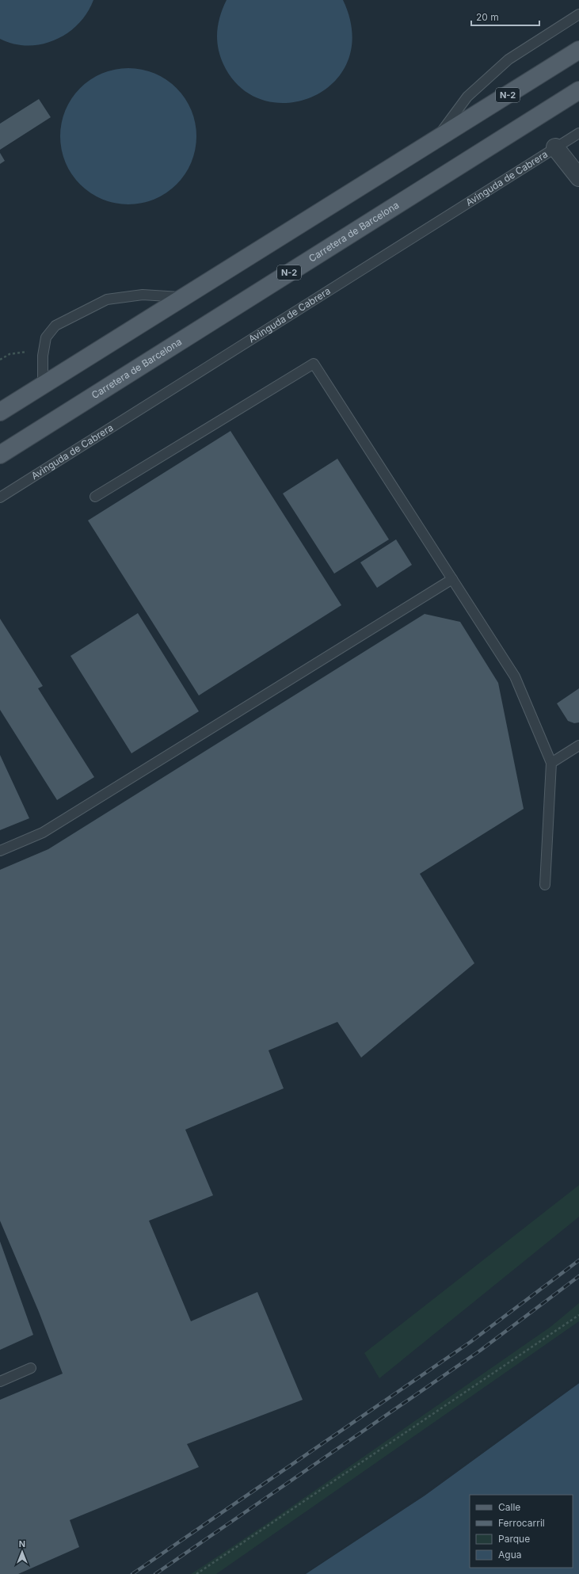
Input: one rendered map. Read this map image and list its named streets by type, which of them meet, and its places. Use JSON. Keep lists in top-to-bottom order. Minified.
{"streets":{"main road":["N-2","Carretera de Barcelona"],"lane":["Avinguda de Cabrera"]},"legend":["Calle","Ferrocarril","Parque","Agua"],"scale_bar":"20 m","north":"top"}
